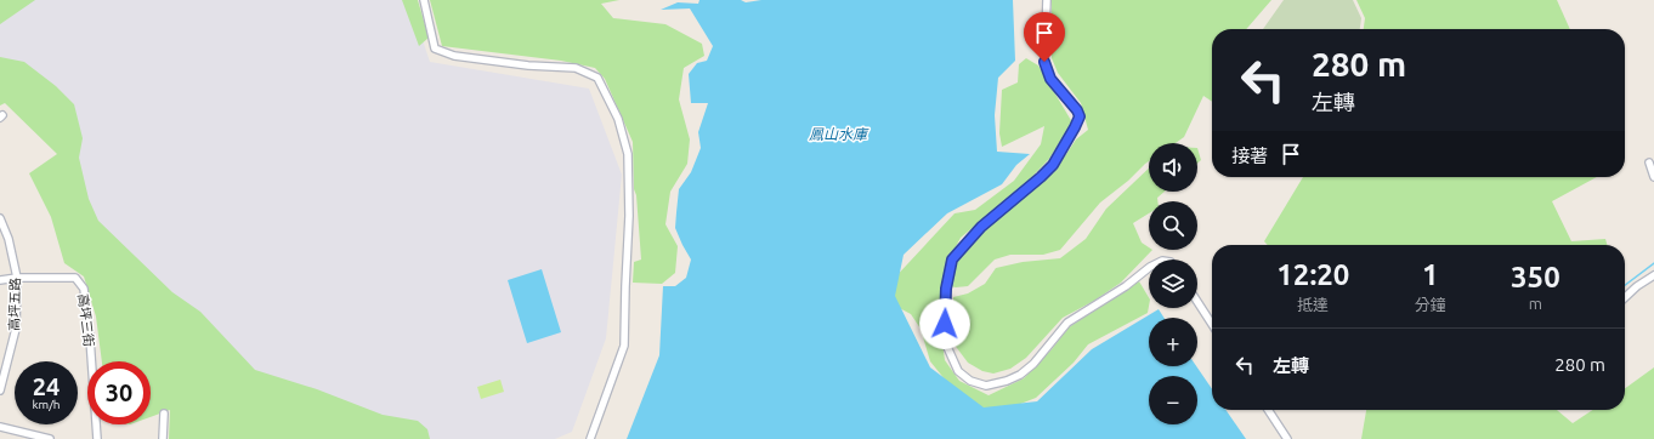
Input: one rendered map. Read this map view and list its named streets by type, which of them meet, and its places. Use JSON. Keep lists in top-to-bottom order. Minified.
{"streets":{"street":["高坪五路","高坪三街"]},"crossings":[["高坪五路","高坪三街"]],"water":["鳳山水庫"],"page":{"turn":["280 m","左轉"],"then":"接著","map_buttons":["+","−"],"eta":["12:20","抵達","1","分鐘","350","m"],"list":[{"name":"左轉","value":"280 m"}],"speed":"24 km/h","limit":"30"}}
